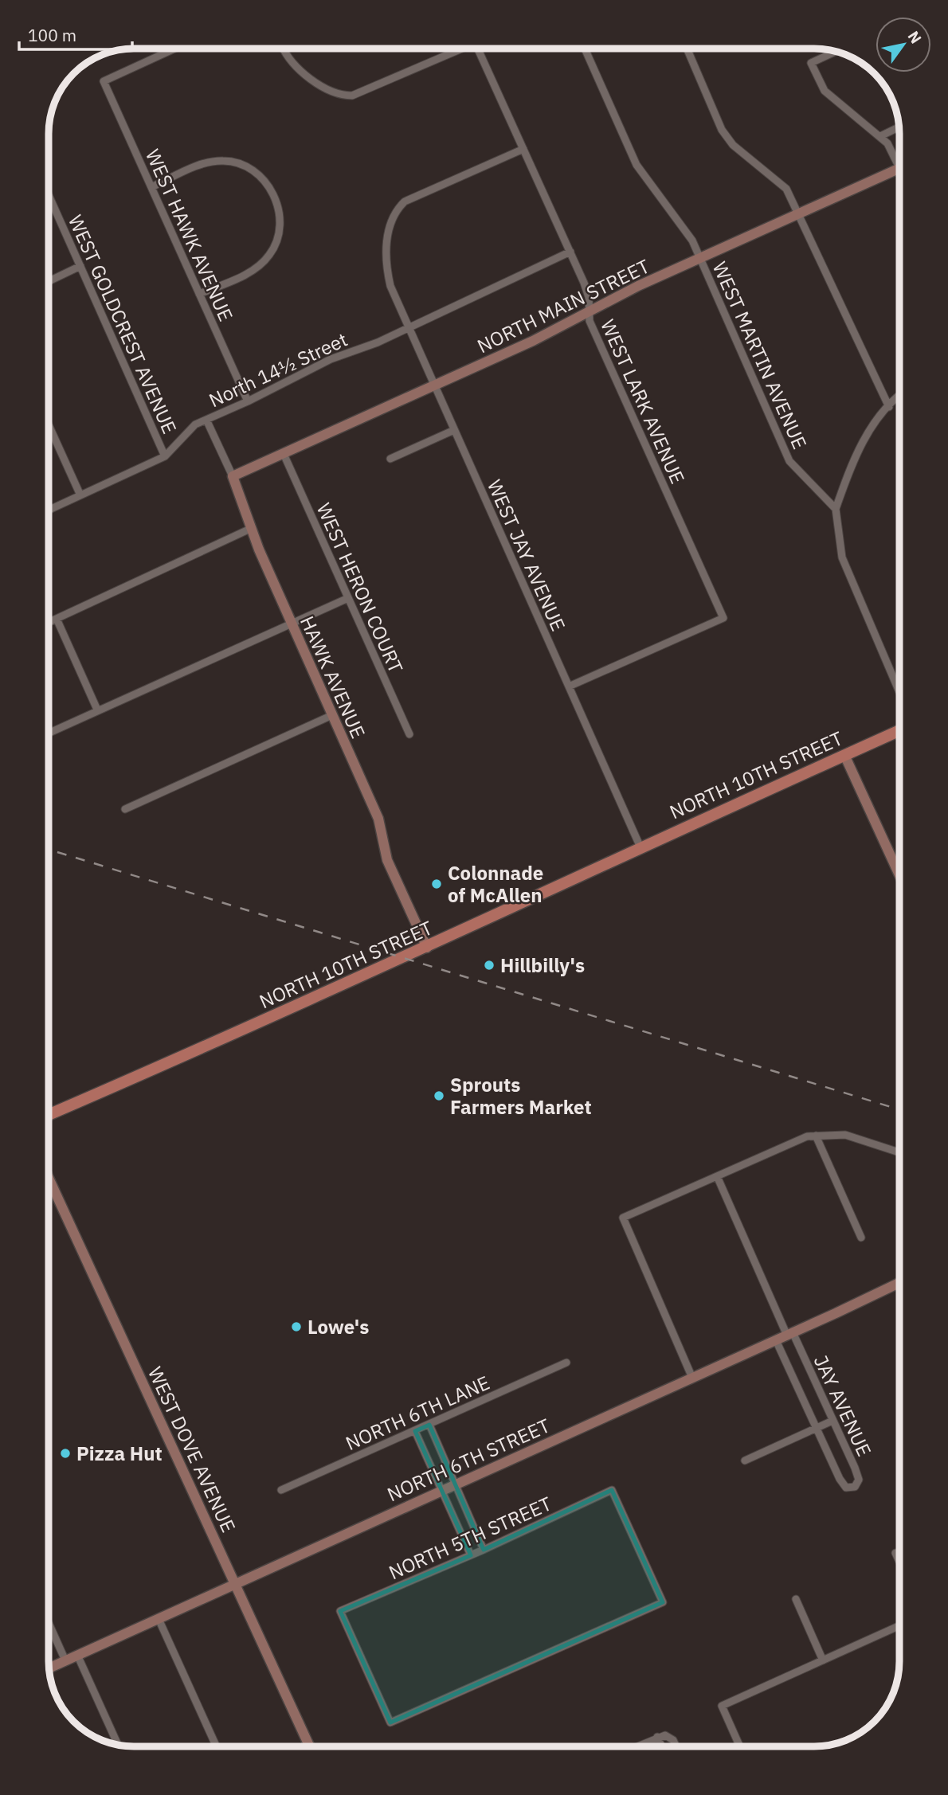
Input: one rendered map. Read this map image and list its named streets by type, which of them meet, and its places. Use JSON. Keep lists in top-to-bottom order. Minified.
{"streets":{"main road":["NORTH 10TH STREET"],"street":["WEST HAWK AVENUE","NORTH MAIN STREET","WEST GOLDCREST AVENUE","WEST MARTIN AVENUE","North 14½ Street","WEST LARK AVENUE","WEST JAY AVENUE","WEST HERON COURT","HAWK AVENUE","JAY AVENUE","NORTH 6TH LANE","WEST DOVE AVENUE","NORTH 6TH STREET","NORTH 5TH STREET"]},"crossings":[["WEST HAWK AVENUE","North 14½ Street"],["NORTH MAIN STREET","WEST MARTIN AVENUE"],["NORTH MAIN STREET","WEST LARK AVENUE"],["NORTH MAIN STREET","WEST JAY AVENUE"],["NORTH MAIN STREET","WEST HERON COURT"],["NORTH MAIN STREET","HAWK AVENUE"],["WEST GOLDCREST AVENUE","North 14½ Street"],["North 14½ Street","WEST LARK AVENUE"],["North 14½ Street","WEST JAY AVENUE"],["North 14½ Street","HAWK AVENUE"],["WEST LARK AVENUE","WEST JAY AVENUE"],["WEST JAY AVENUE","NORTH 10TH STREET"],["HAWK AVENUE","NORTH 10TH STREET"],["JAY AVENUE","NORTH 6TH STREET"],["WEST DOVE AVENUE","NORTH 6TH STREET"]],"places":["Colonnade of McAllen","Hillbilly's","Sprouts Farmers Market","Lowe's","Pizza Hut"],"scale_bar":"100 m","north":"top right"}
